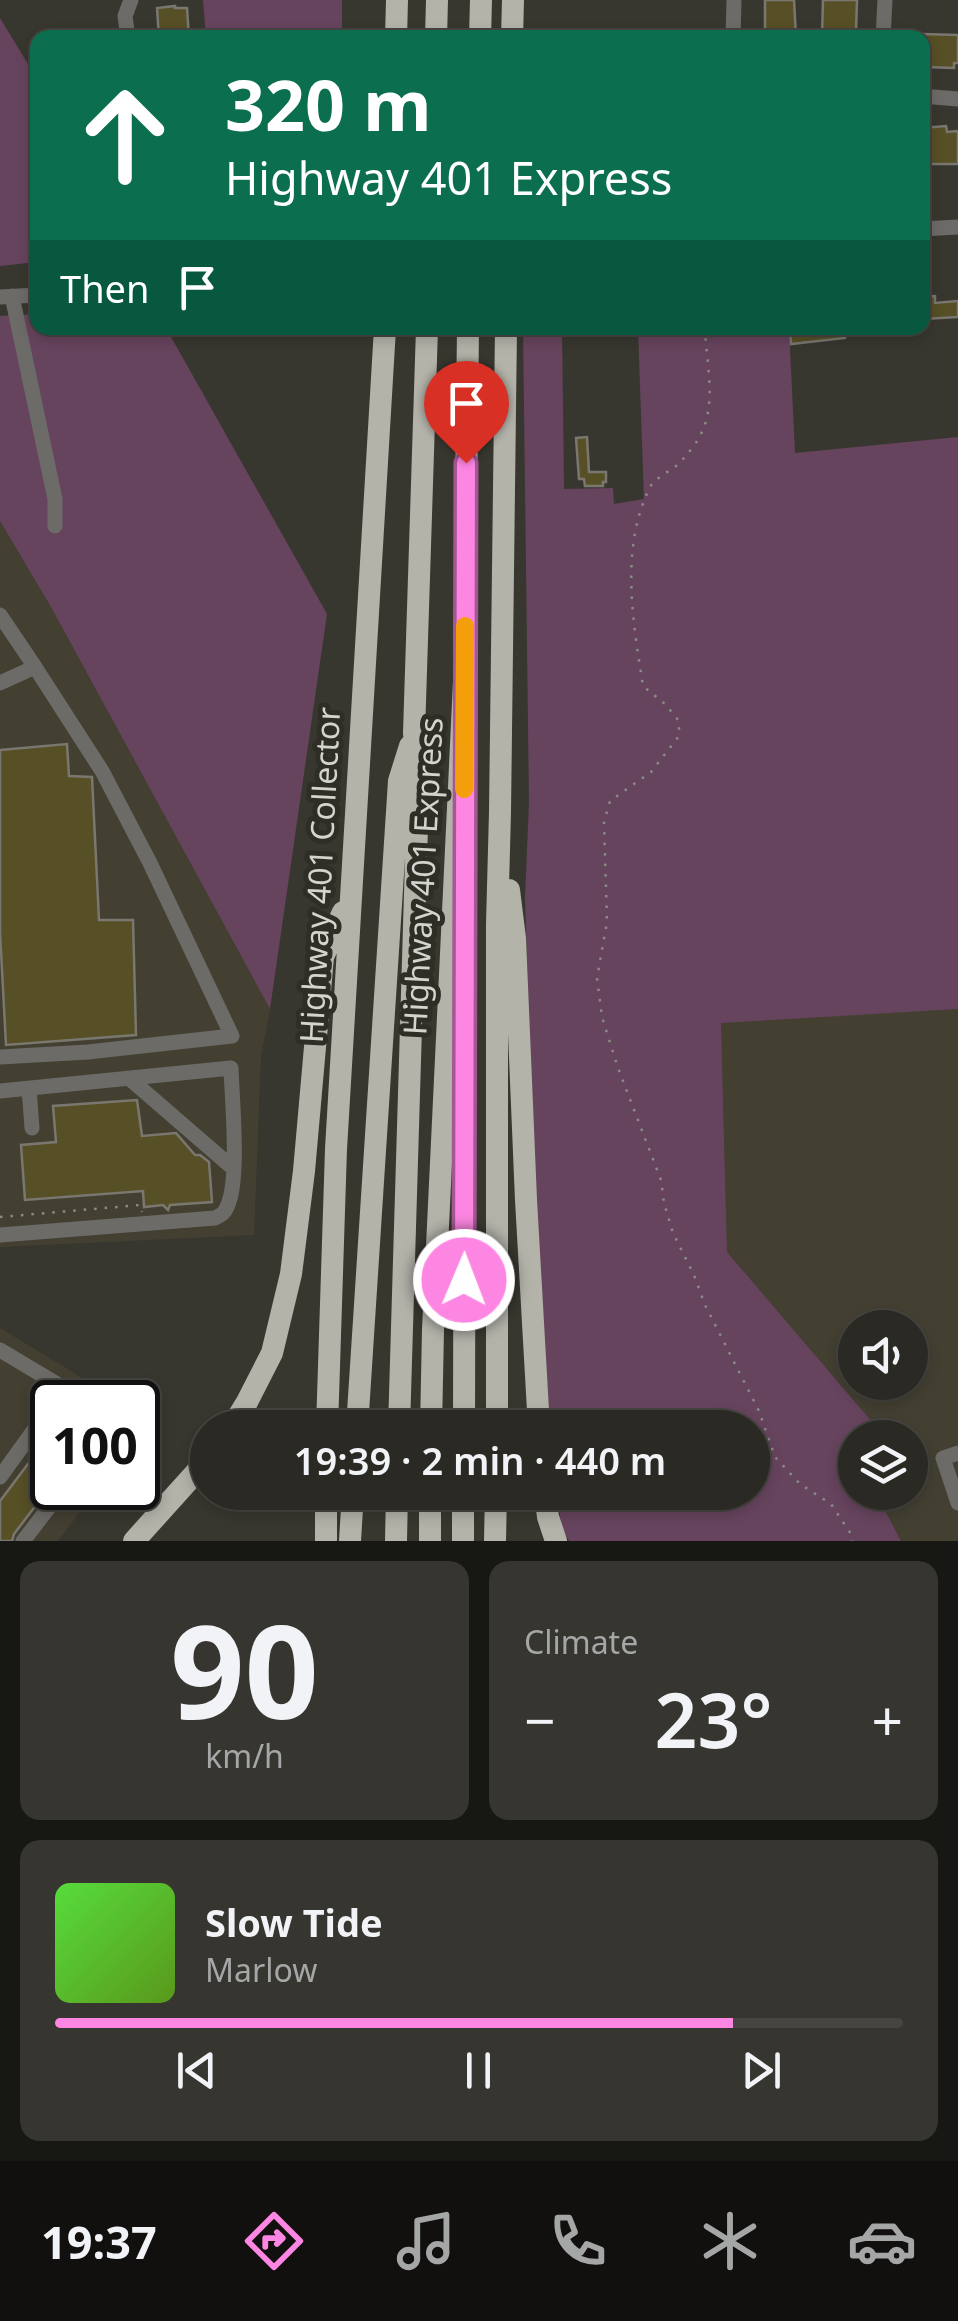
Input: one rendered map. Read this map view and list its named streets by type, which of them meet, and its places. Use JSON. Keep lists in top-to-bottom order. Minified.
{"streets":{"highway":["Highway 401 Collector","Highway 401 Express"]},"page":{"turn":["320 m","Highway 401 Express"],"then":"Then","limit":"100","trip":"19:39 · 2 min · 440 m","tile":[["90","km/h"],"Climate"],"heat":["−","23°","+"],"song":["Slow Tide","Marlow"],"tabs":"19:37"}}
